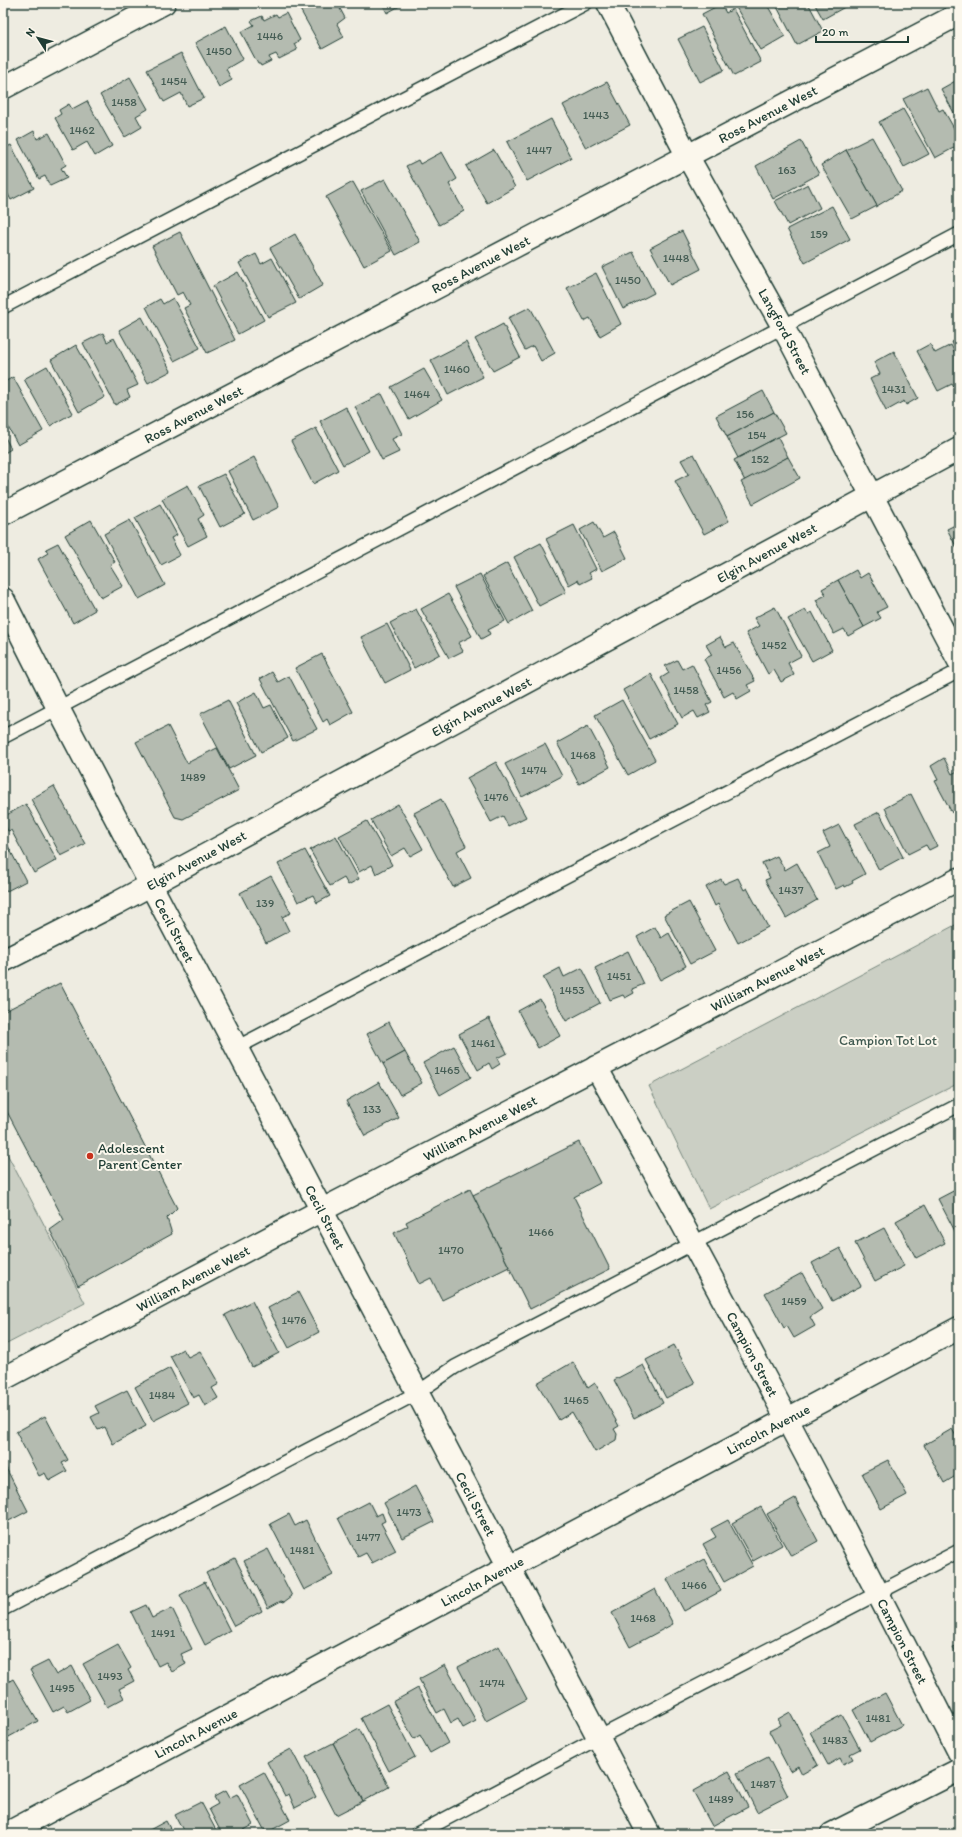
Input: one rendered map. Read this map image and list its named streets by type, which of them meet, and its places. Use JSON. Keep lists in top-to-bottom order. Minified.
{"streets":{"street":["Ross Avenue West","Langford Street","Elgin Avenue West","Cecil Street","William Avenue West","Campion Street","Lincoln Avenue"]},"crossings":[["Ross Avenue West","Langford Street"],["Langford Street","Elgin Avenue West"],["Elgin Avenue West","Cecil Street"],["Cecil Street","William Avenue West"],["Cecil Street","Lincoln Avenue"],["William Avenue West","Campion Street"],["Campion Street","Lincoln Avenue"]],"parks":["Campion Tot Lot"],"places":["Adolescent Parent Center"],"house_numbers":["1446","1450","1454","1458","1443","1462","1447","163","159","1448","1450","1460","1431","1464","156","154","152","1452","1456","1458","1468","1474","1489","1476","1437","139","1451","1453","1461","1465","133","1466","1470","1459","1476","1484","1465","1473","1477","1481","1466","1468","1491","1493","1474","1495","1481","1483","1487","1489"],"scale_bar":"20 m","north":"top left"}
